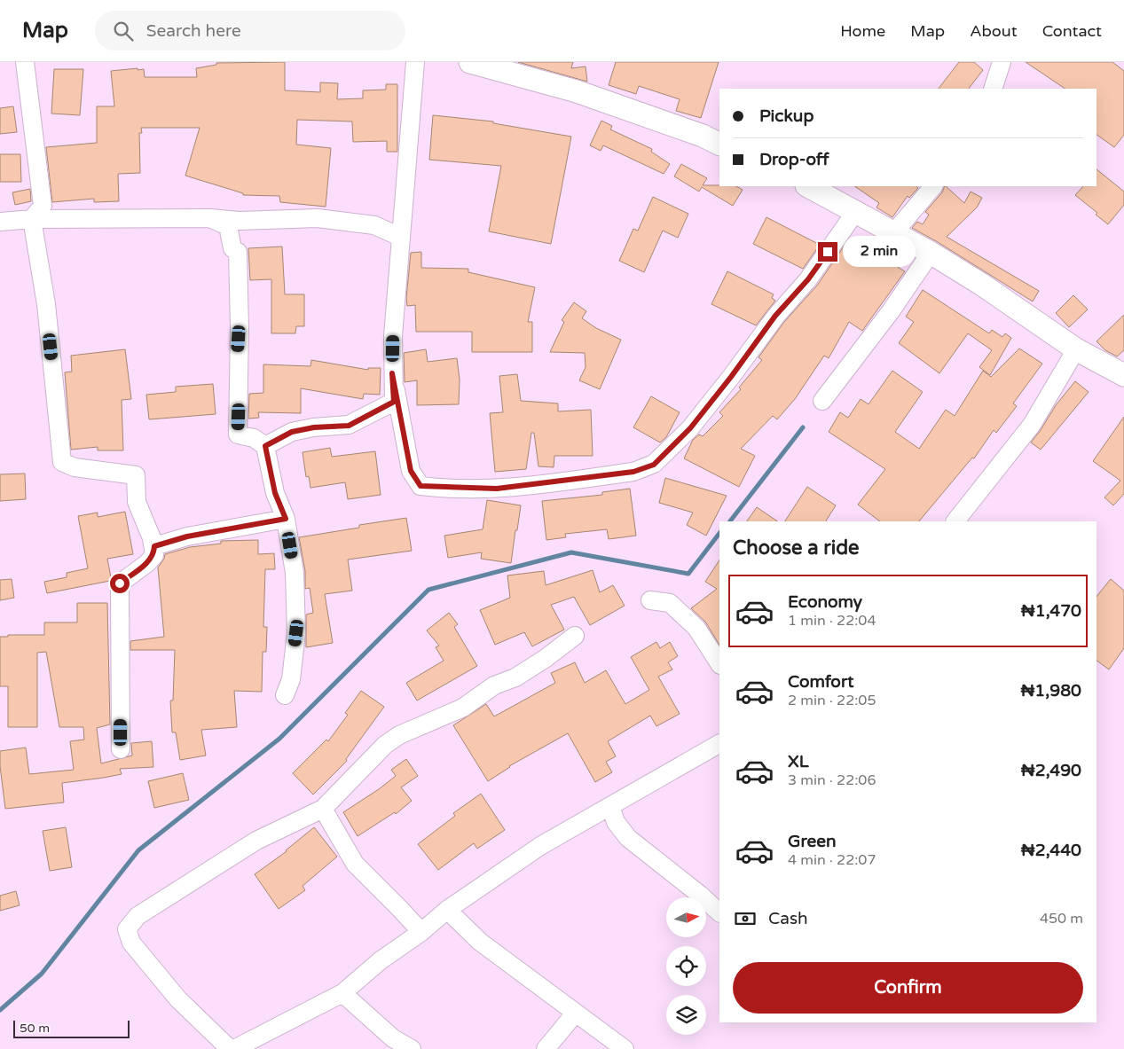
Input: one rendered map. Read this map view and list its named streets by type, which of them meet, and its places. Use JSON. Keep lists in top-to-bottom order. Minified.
{"scale_bar":"50 m","north":"right","page":{"header":"Map","search":"Search here","nav":["Home","Map","About","Contact"],"banner":["Pickup","Drop-off"],"bubble":"2 min","heading":"Choose a ride","list":[{"name":"Economy","note":"1 min · 22:04","value":"₦1,470"},{"name":"Comfort","note":"2 min · 22:05","value":"₦1,980"},{"name":"XL","note":"3 min · 22:06","value":"₦2,490"},{"name":"Green","note":"4 min · 22:07","value":"₦2,440"}],"pay":["Cash","450 m"],"buttons":"Confirm","scale":"50 m"}}
